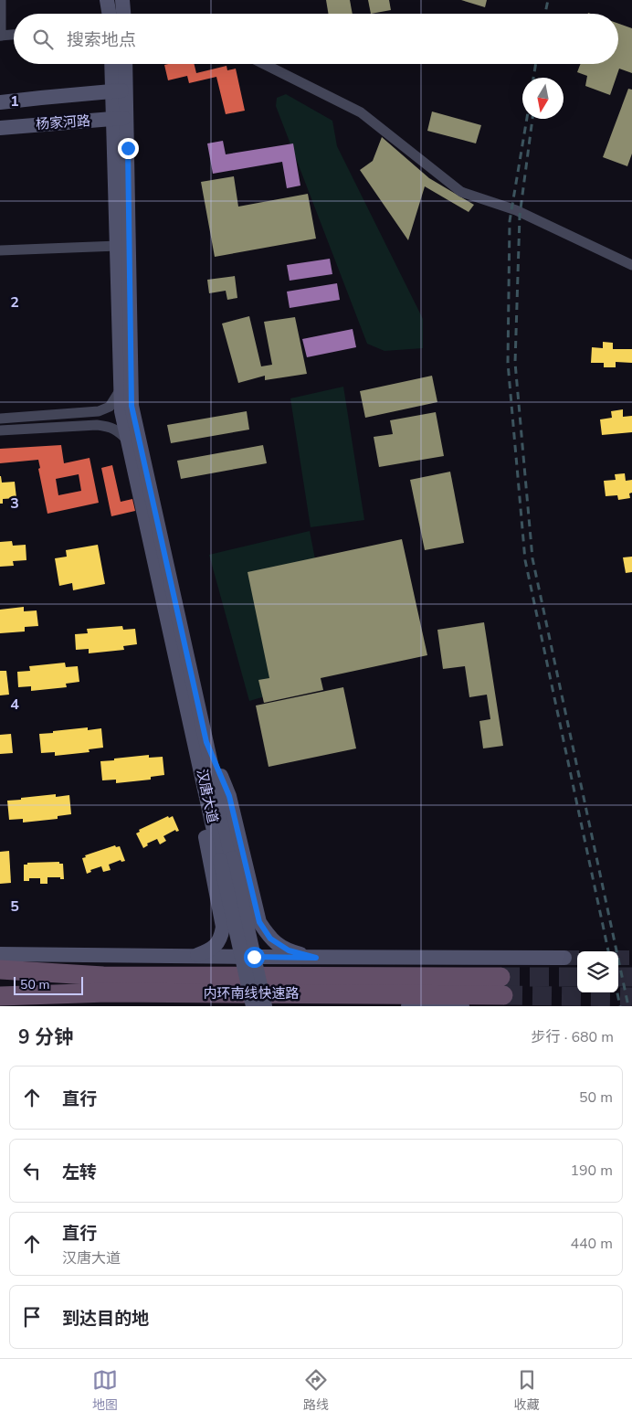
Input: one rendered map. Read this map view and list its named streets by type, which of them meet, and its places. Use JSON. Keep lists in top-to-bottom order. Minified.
{"streets":{"highway":["内环南线快速路"],"main road":["杨家河路","汉唐大道"]},"crossings":[["杨家河路","汉唐大道"]],"scale_bar":"50 m","north":"bottom","page":{"search":"搜索地点","scale":"50 m","heading":["9 分钟","步行 · 680 m"],"list":[["直行","50 m"],["左转","190 m"],["直行","汉唐大道","440 m"],"到达目的地"],"nav":["地图","路线","收藏"]},"grid":{"rows":["1","2","3","4","5"]}}
